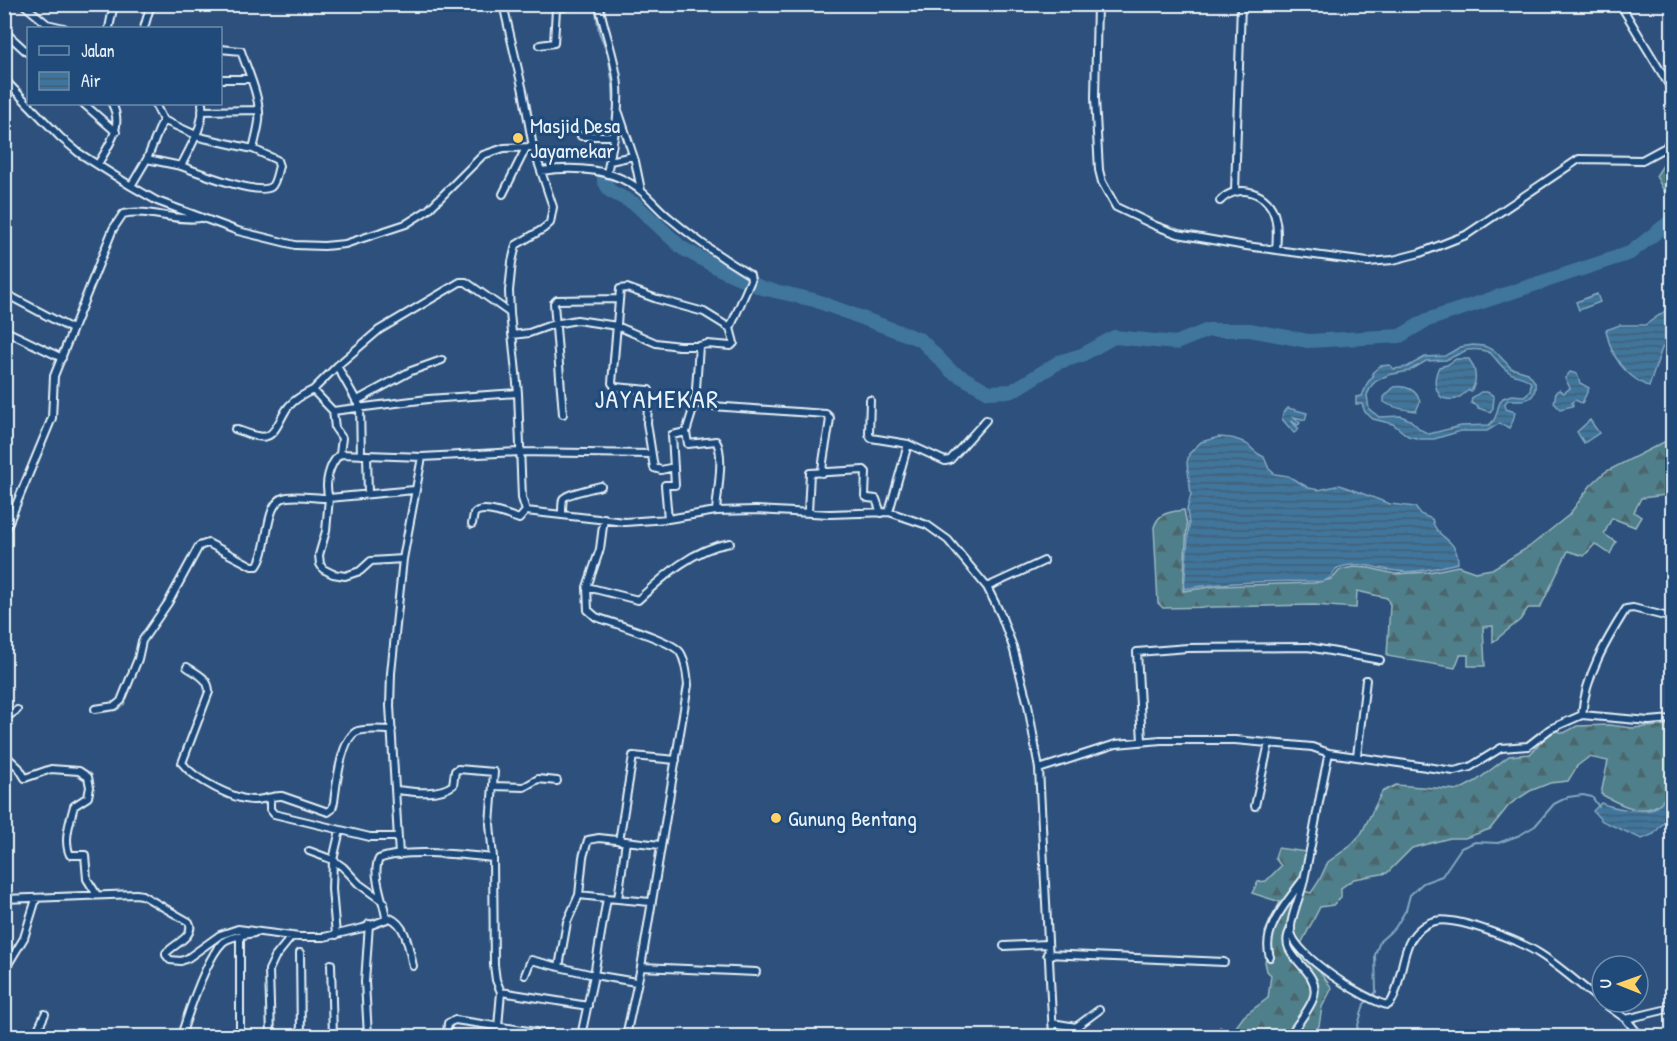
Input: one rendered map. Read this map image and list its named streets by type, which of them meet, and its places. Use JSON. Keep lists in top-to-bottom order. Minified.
{"districts":["JAYAMEKAR"],"places":["Masjid Desa Jayamekar","Gunung Bentang"],"legend":["Jalan","Air"],"north":"left"}
